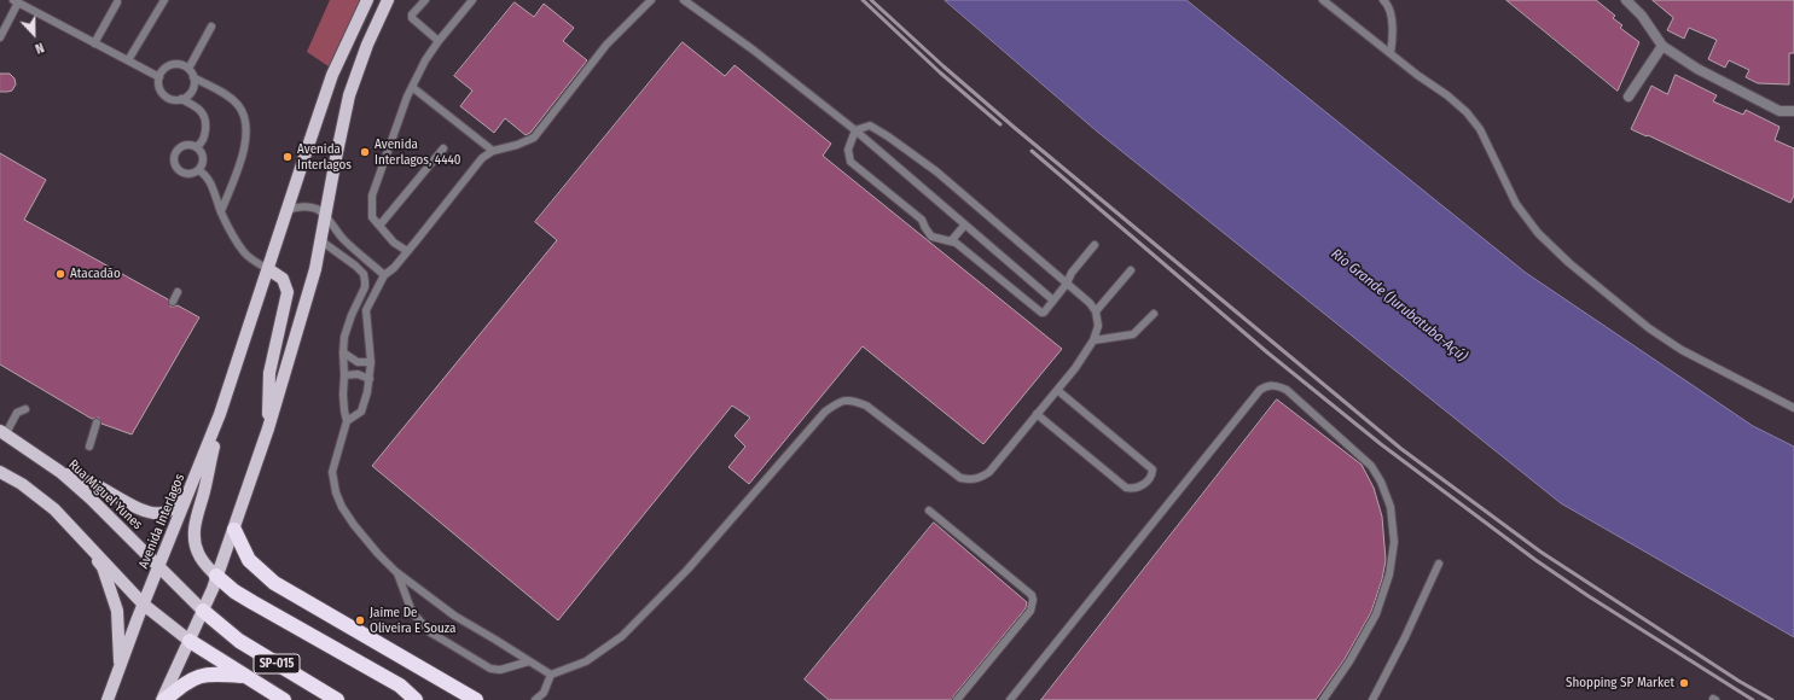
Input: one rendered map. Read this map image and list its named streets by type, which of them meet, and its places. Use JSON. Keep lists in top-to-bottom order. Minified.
{"streets":{"highway":["SP-015"],"main road":["Rua Miguel Yunes","Avenida Interlagos"]},"crossings":[["Rua Miguel Yunes","Avenida Interlagos"],["Rua Miguel Yunes","SP-015"],["Avenida Interlagos","SP-015"]],"water":["Rio Grande (Jurubatuba-Açú)"],"places":["Avenida Interlagos, 4440","Avenida Interlagos","Atacadão","Jaime De Oliveira E Souza","Shopping SP Market"],"north":"bottom"}
